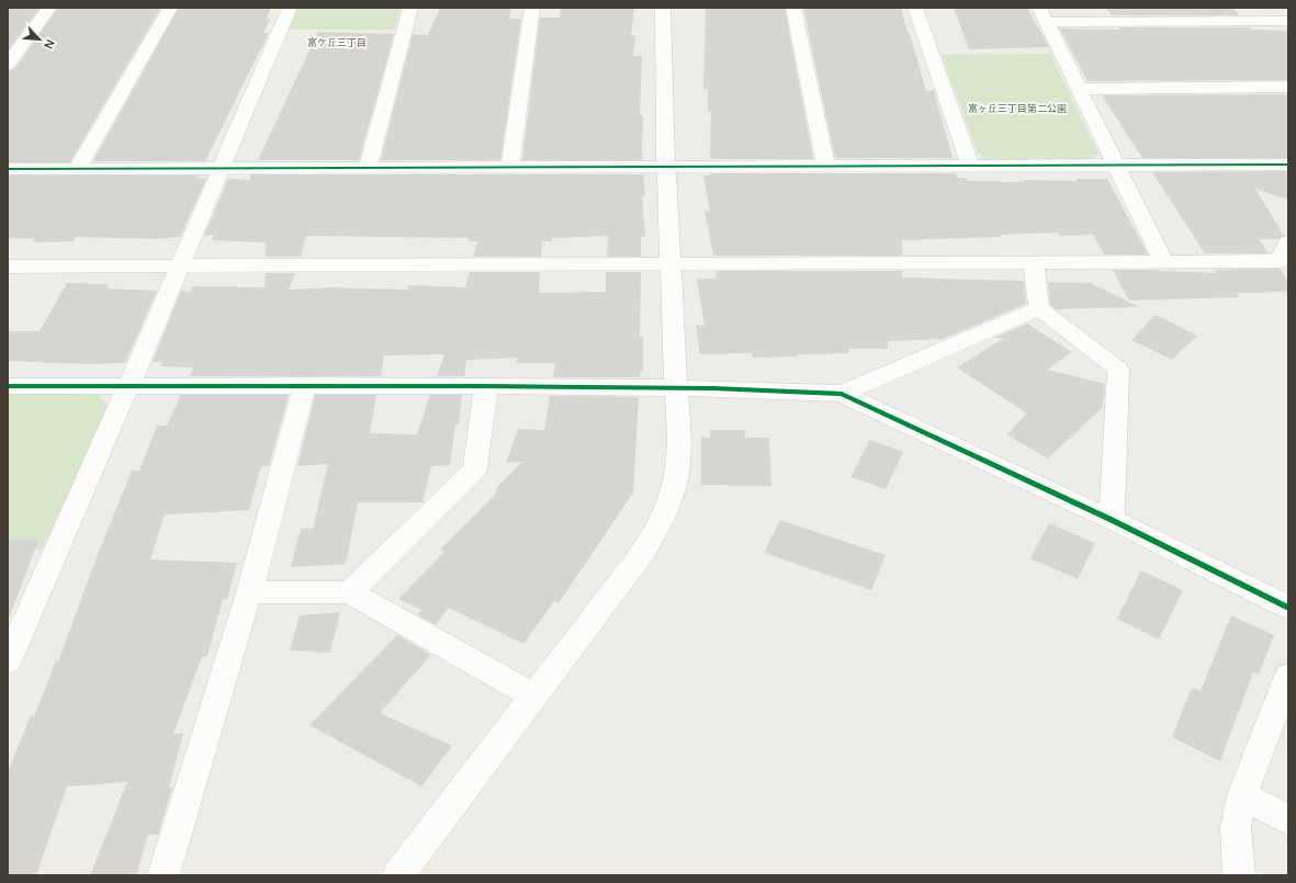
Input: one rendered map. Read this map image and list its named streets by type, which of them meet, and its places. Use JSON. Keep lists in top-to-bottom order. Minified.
{"districts":["富ケ丘三丁目"],"parks":["富ヶ丘三丁目第二公園"],"north":"bottom right"}
